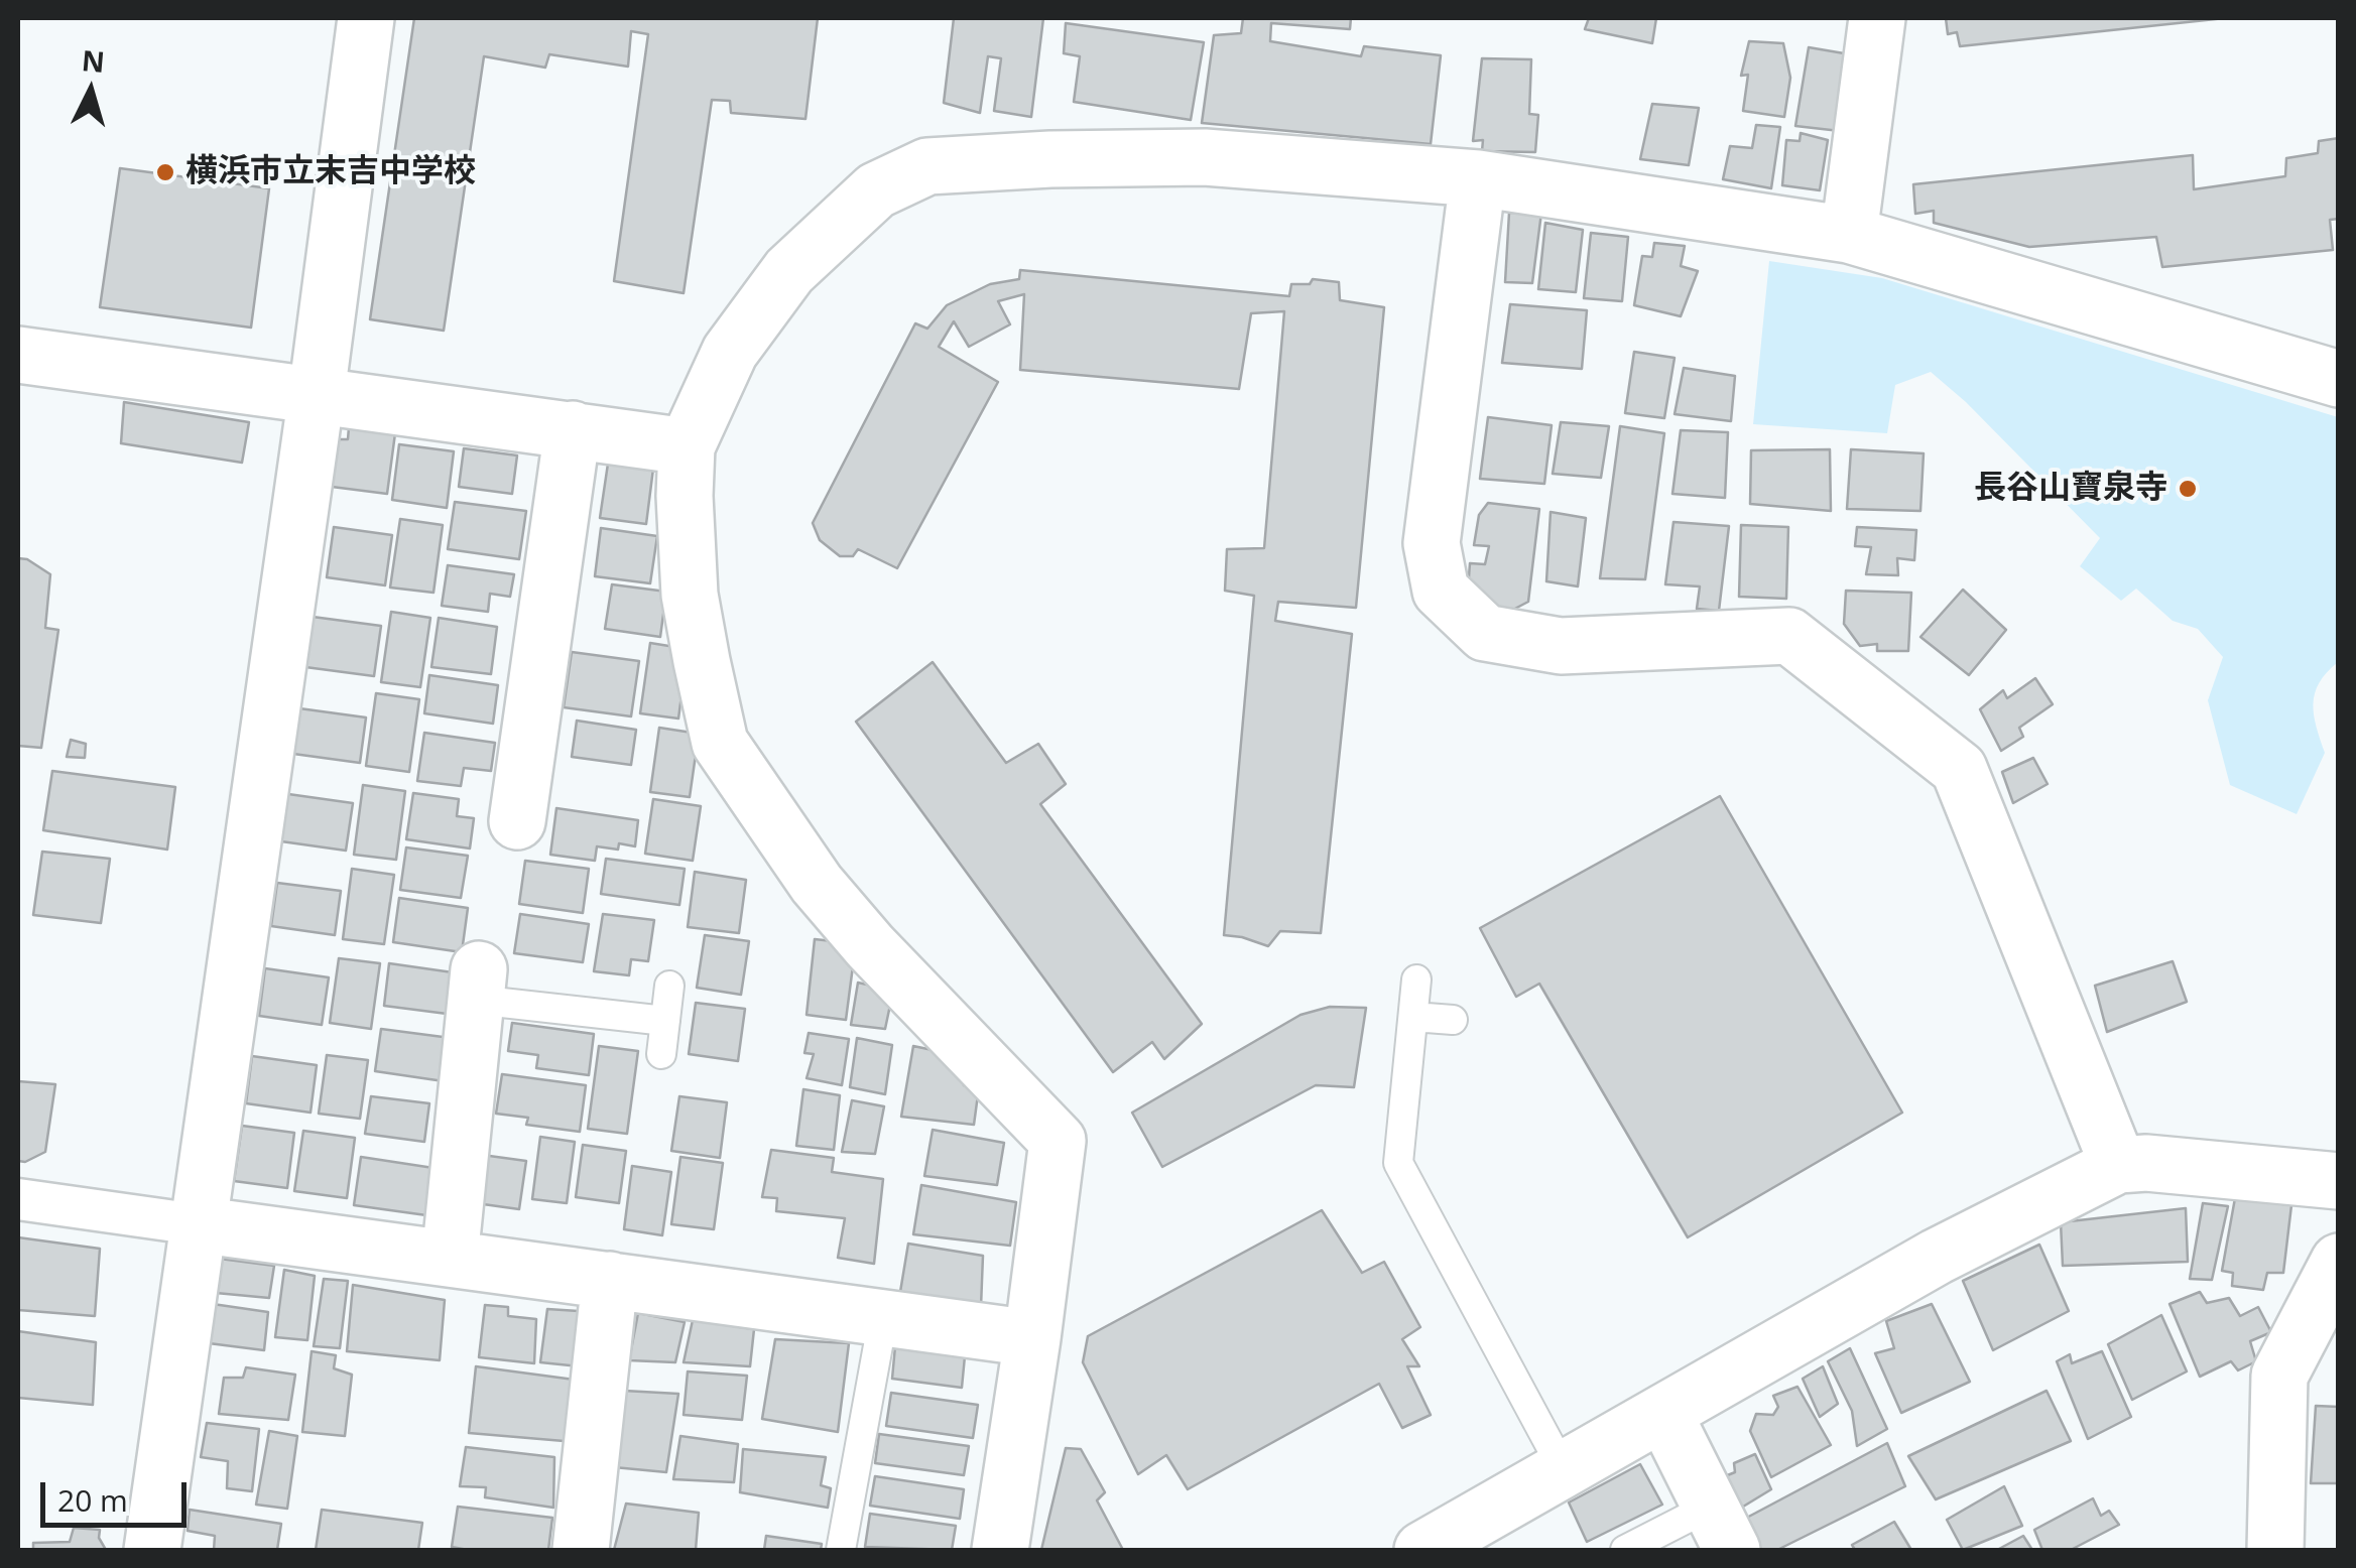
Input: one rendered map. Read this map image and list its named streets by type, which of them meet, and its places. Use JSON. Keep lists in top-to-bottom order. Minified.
{"places":["横浜市立末吉中学校","長谷山寶泉寺"],"scale_bar":"20 m","north":"top"}
